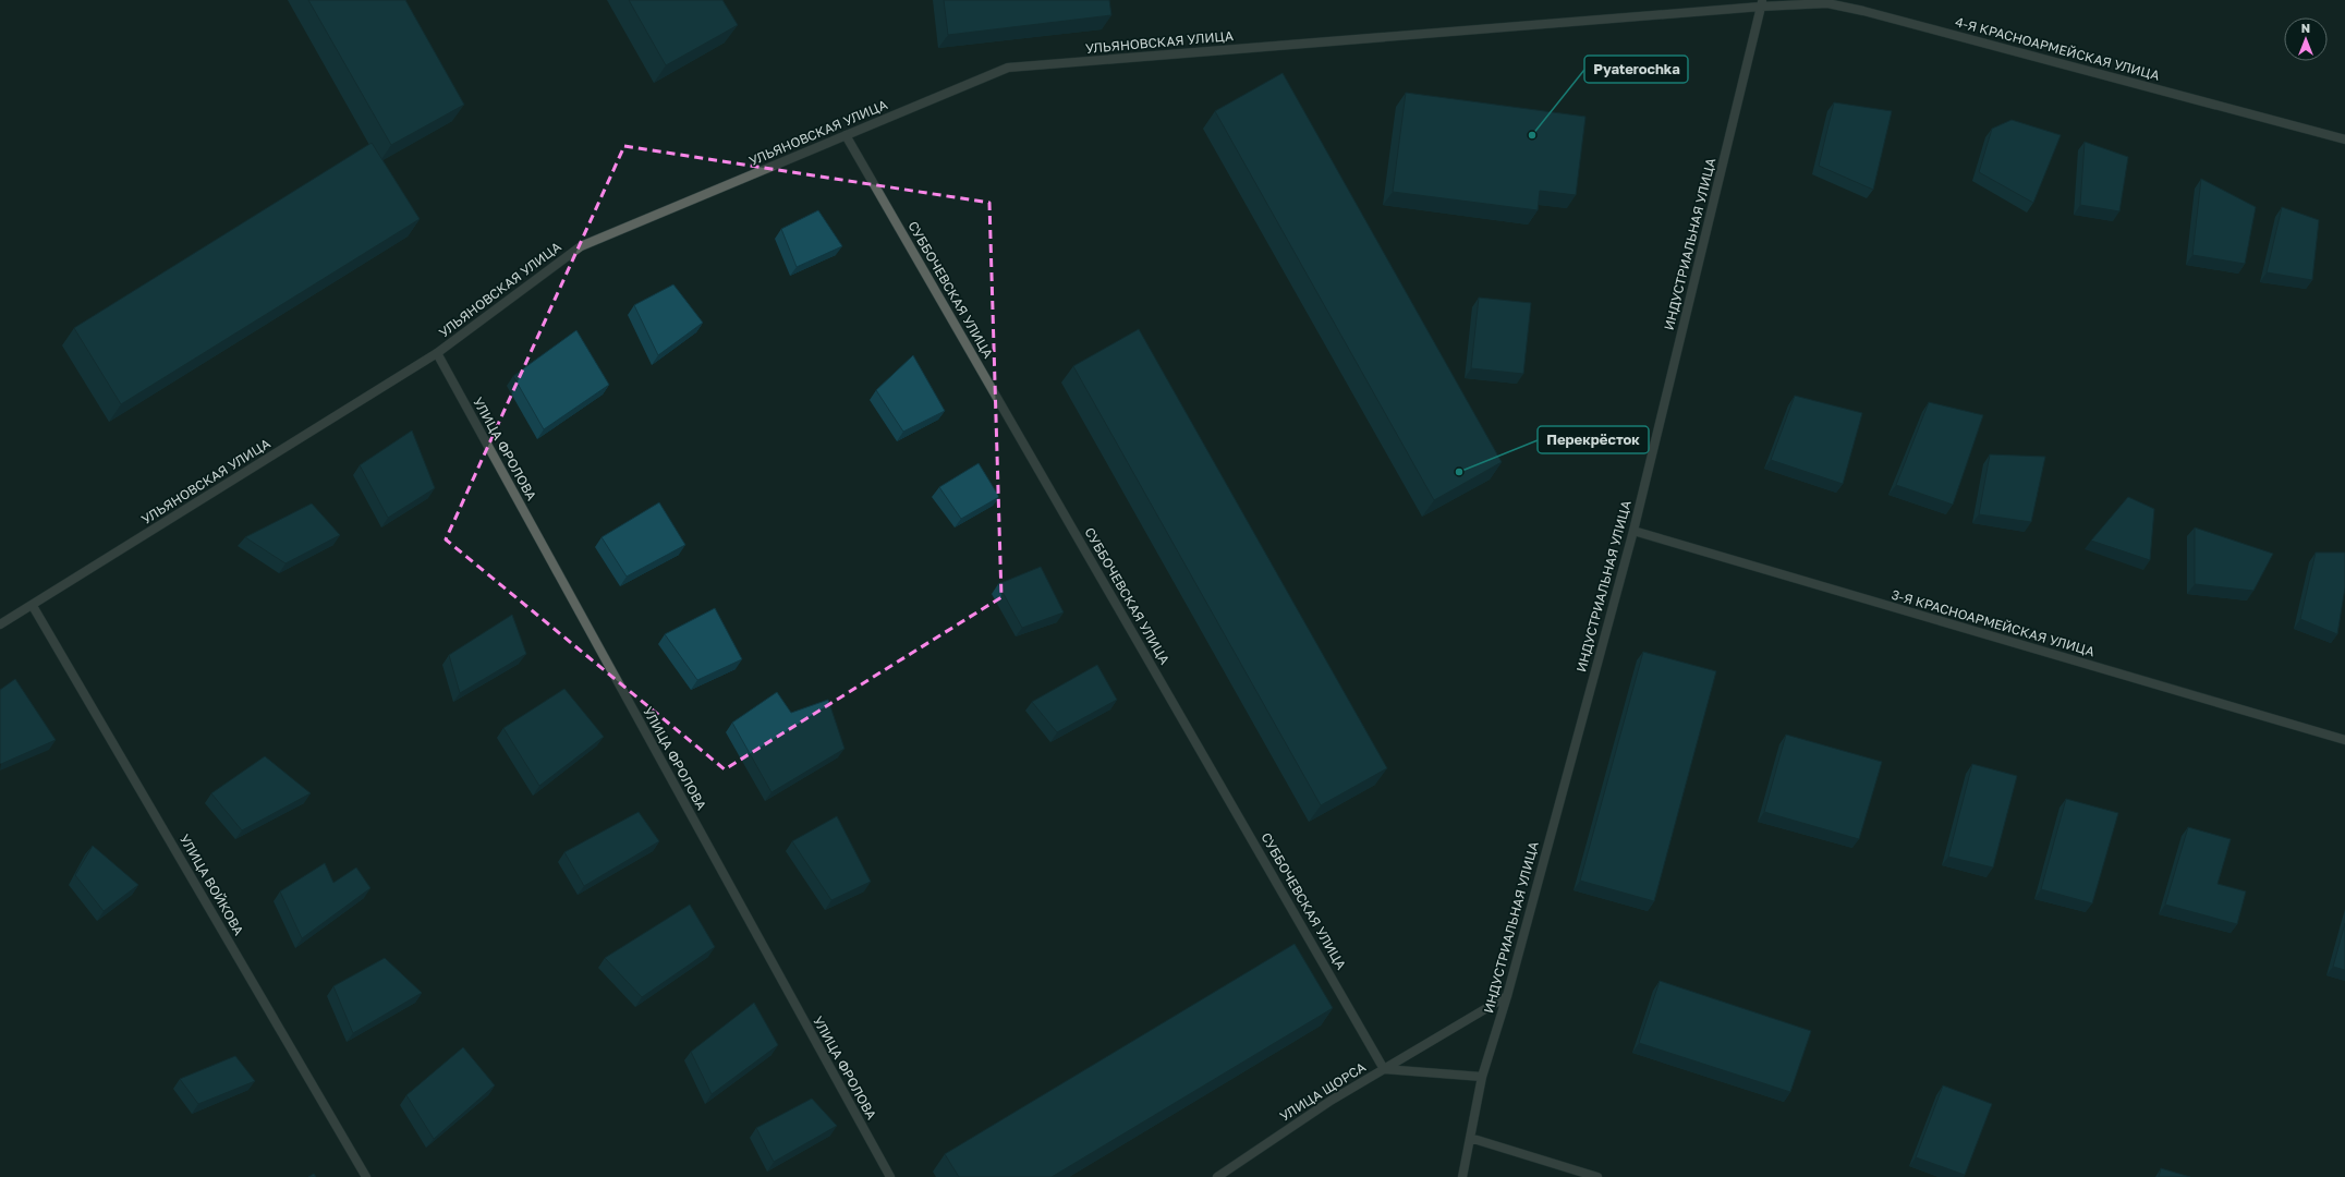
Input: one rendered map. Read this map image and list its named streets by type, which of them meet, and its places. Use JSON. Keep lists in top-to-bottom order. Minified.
{"streets":{"street":["УЛЬЯНОВСКАЯ УЛИЦА","4-Я КРАСНОАРМЕЙСКАЯ УЛИЦА","ИНДУСТРИАЛЬНАЯ УЛИЦА","СУББОЧЕВСКАЯ УЛИЦА","УЛИЦА ФРОЛОВА","3-Я КРАСНОАРМЕЙСКАЯ УЛИЦА","УЛИЦА ВОЙКОВА","УЛИЦА ЩОРСА"]},"crossings":[["УЛЬЯНОВСКАЯ УЛИЦА","4-Я КРАСНОАРМЕЙСКАЯ УЛИЦА"],["УЛЬЯНОВСКАЯ УЛИЦА","ИНДУСТРИАЛЬНАЯ УЛИЦА"],["УЛЬЯНОВСКАЯ УЛИЦА","СУББОЧЕВСКАЯ УЛИЦА"],["УЛЬЯНОВСКАЯ УЛИЦА","УЛИЦА ФРОЛОВА"],["УЛЬЯНОВСКАЯ УЛИЦА","УЛИЦА ВОЙКОВА"],["4-Я КРАСНОАРМЕЙСКАЯ УЛИЦА","ИНДУСТРИАЛЬНАЯ УЛИЦА"],["ИНДУСТРИАЛЬНАЯ УЛИЦА","3-Я КРАСНОАРМЕЙСКАЯ УЛИЦА"],["ИНДУСТРИАЛЬНАЯ УЛИЦА","УЛИЦА ЩОРСА"],["СУББОЧЕВСКАЯ УЛИЦА","УЛИЦА ЩОРСА"]],"places":["Pyaterochka","Перекрёсток"],"north":"top"}
